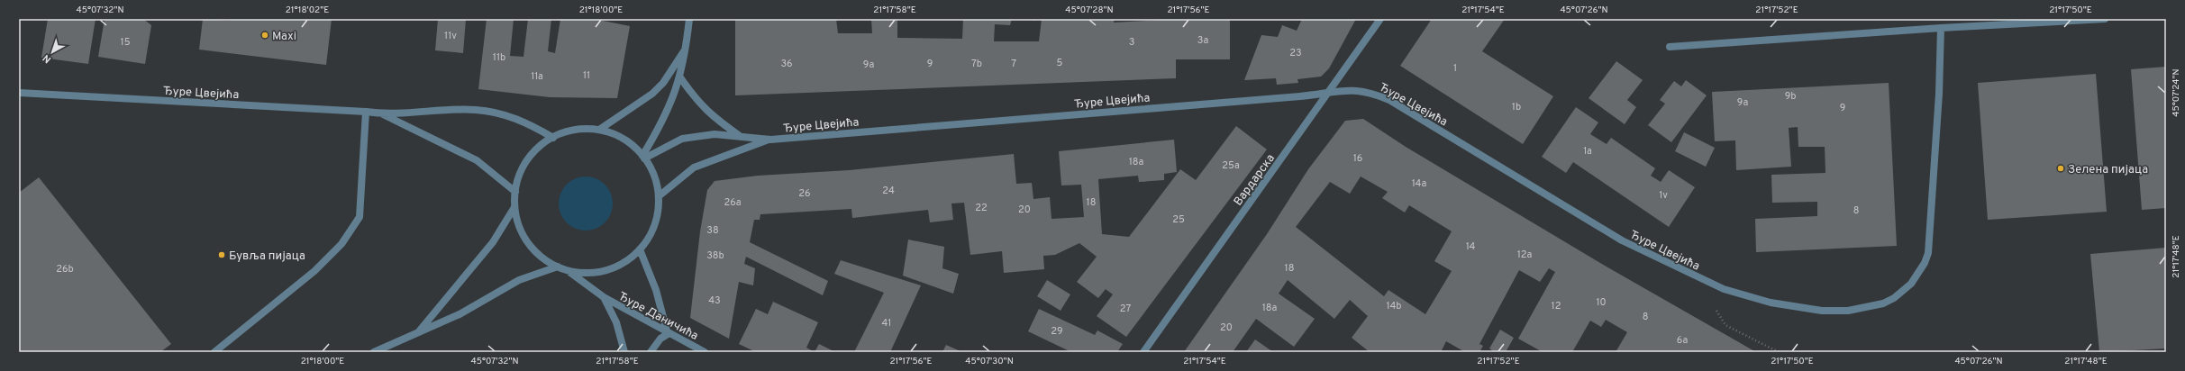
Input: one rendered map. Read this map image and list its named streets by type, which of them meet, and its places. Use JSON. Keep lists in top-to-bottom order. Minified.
{"streets":{"street":["Ђуре Цвејића","Вардарска","Ђуре Даничића"]},"crossings":[["Ђуре Цвејића","Вардарска"]],"places":["Maxi","Зелена пијаца","Бувља пијаца"],"house_numbers":["11v","3a","15","3","23","11b","5","36","9","7b","7","9a","1","11","11a","9b","9a","1b","9","1a","16","18a","25a","14a","24","26","1v","26a","18","22","20","8","25","38","14","12a","38b","18","26b","43","10","14b","12","18a","27","8","41","20","29","6a"],"north":"bottom left","coordinates":["45°07'32\"N","21°18'02\"E","21°18'00\"E","21°17'58\"E","45°07'28\"N","21°17'56\"E","21°17'54\"E","45°07'26\"N","21°17'52\"E","21°17'50\"E","45°07'24\"N","21°17'48\"E","45°07'30\"N"]}
